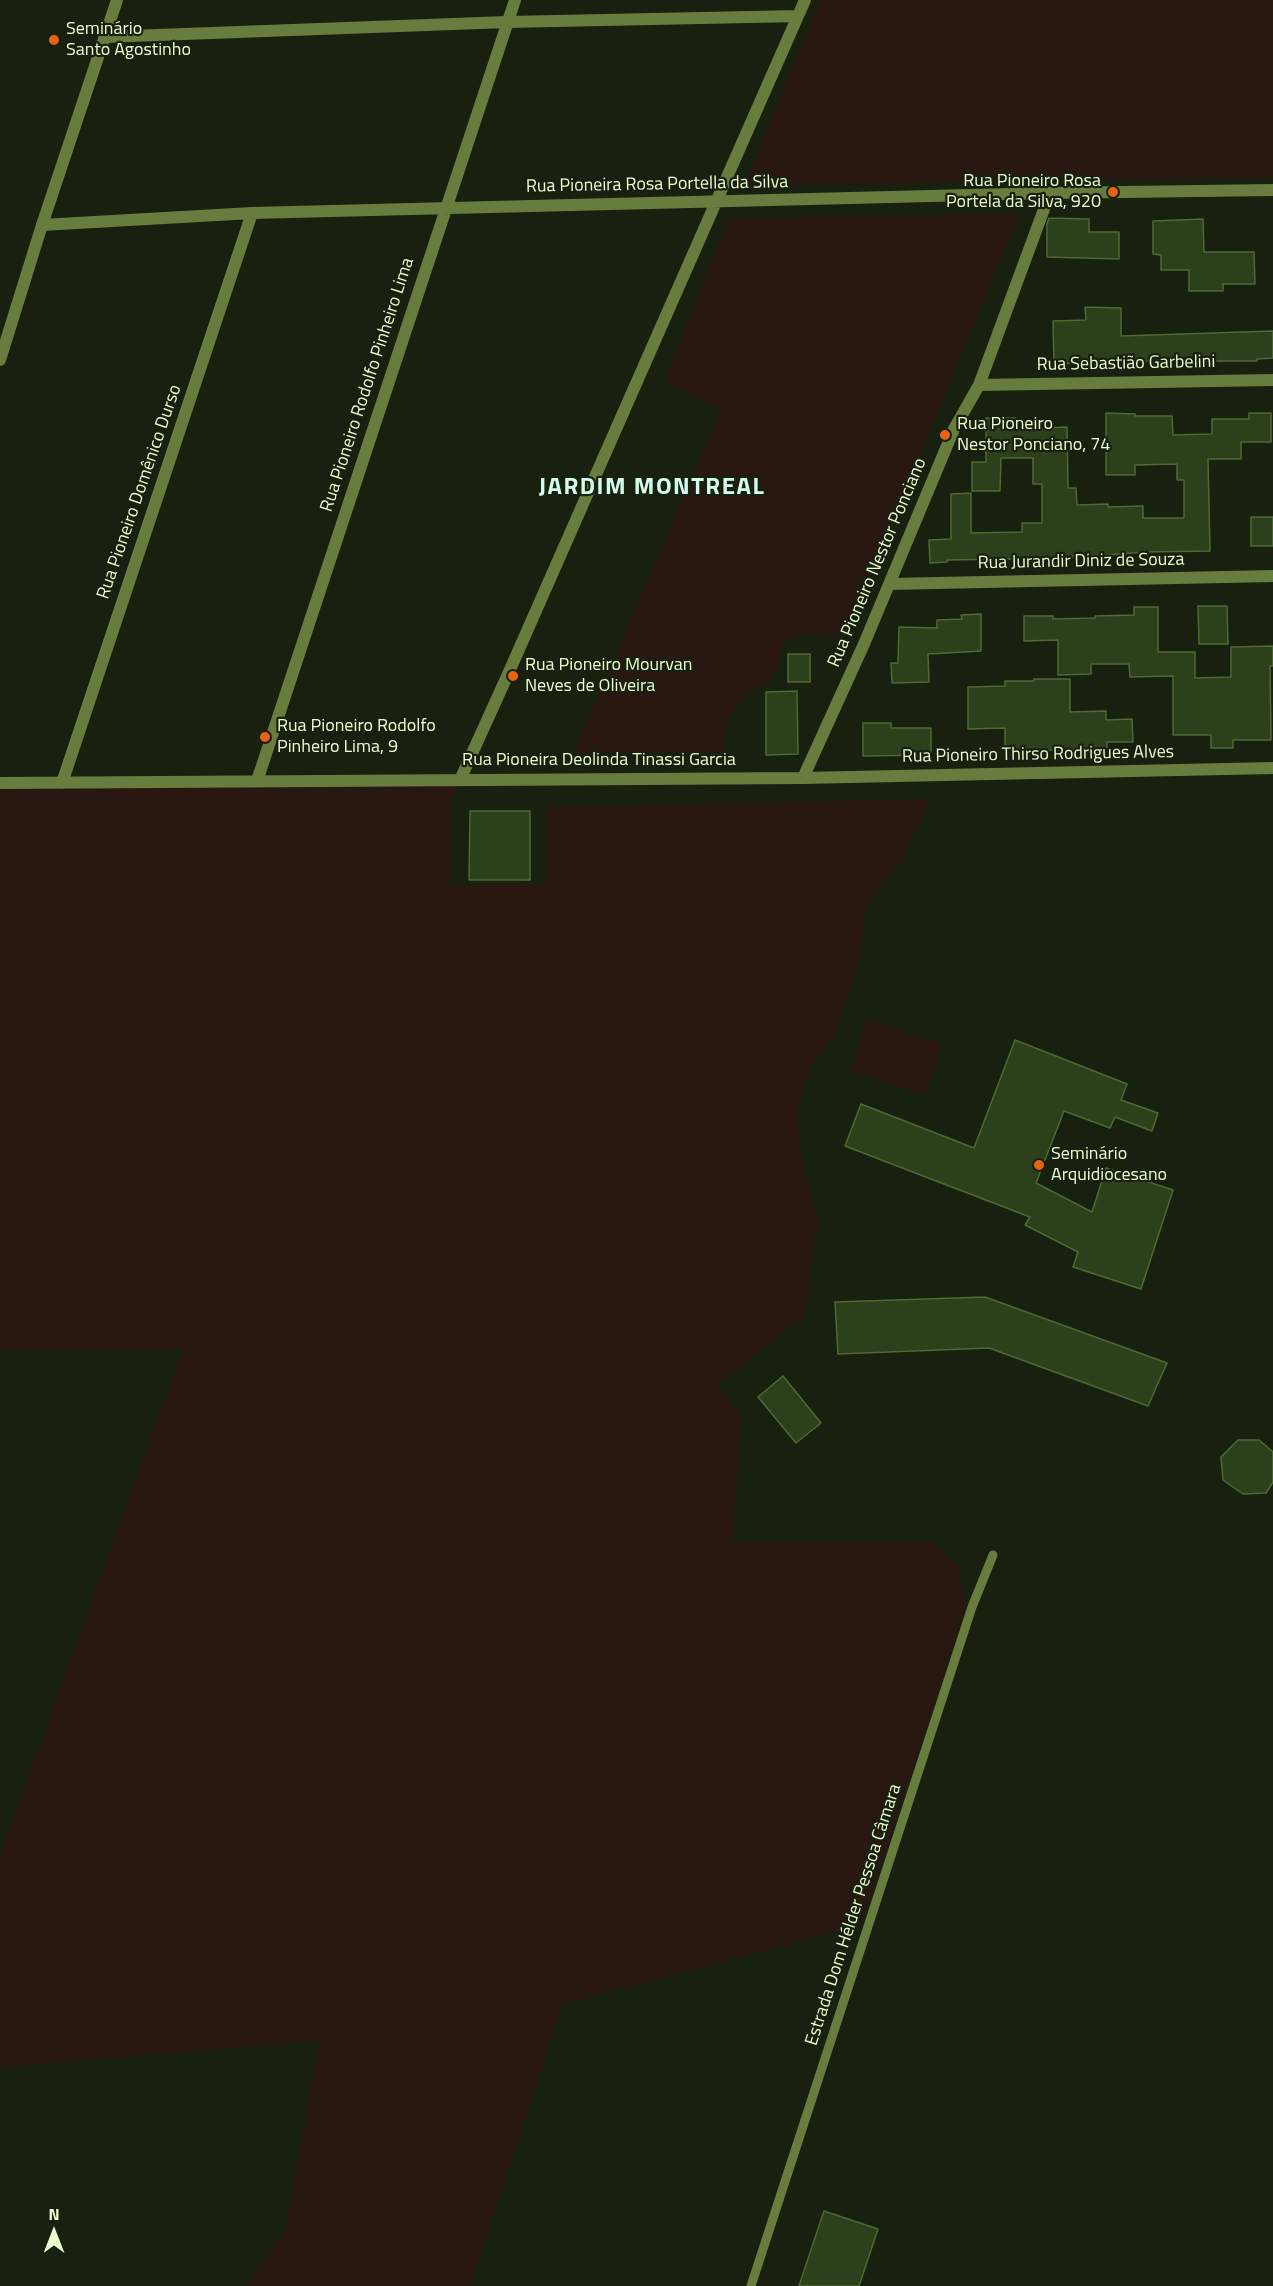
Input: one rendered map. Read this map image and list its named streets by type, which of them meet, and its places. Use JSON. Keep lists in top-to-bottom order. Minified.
{"streets":{"street":["Rua Pioneira Rosa Portella da Silva","Rua Sebastião Garbelini","Rua Pioneiro Rodolfo Pinheiro Lima","Rua Pioneiro Domênico Durso","Rua Jurandir Diniz de Souza","Rua Pioneiro Nestor Ponciano","Rua Pioneiro Thirso Rodrigues Alves","Rua Pioneira Deolinda Tinassi Garcia"],"lane":["Estrada Dom Hélder Pessoa Câmara"]},"crossings":[["Rua Pioneira Rosa Portella da Silva","Rua Pioneiro Rodolfo Pinheiro Lima"],["Rua Pioneira Rosa Portella da Silva","Rua Pioneiro Domênico Durso"],["Rua Pioneira Rosa Portella da Silva","Rua Pioneiro Nestor Ponciano"],["Rua Sebastião Garbelini","Rua Pioneiro Nestor Ponciano"],["Rua Pioneiro Rodolfo Pinheiro Lima","Rua Pioneira Deolinda Tinassi Garcia"],["Rua Pioneiro Domênico Durso","Rua Pioneira Deolinda Tinassi Garcia"],["Rua Jurandir Diniz de Souza","Rua Pioneiro Nestor Ponciano"],["Rua Pioneiro Nestor Ponciano","Rua Pioneiro Thirso Rodrigues Alves"],["Rua Pioneiro Nestor Ponciano","Rua Pioneira Deolinda Tinassi Garcia"],["Rua Pioneiro Thirso Rodrigues Alves","Rua Pioneira Deolinda Tinassi Garcia"]],"districts":["JARDIM MONTREAL"],"places":["Seminário Santo Agostinho","Rua Pioneiro Rosa Portela da Silva, 920","Rua Pioneiro Nestor Ponciano, 74","Rua Pioneiro Mourvan Neves de Oliveira","Rua Pioneiro Rodolfo Pinheiro Lima, 9","Seminário Arquidiocesano"],"north":"top"}
